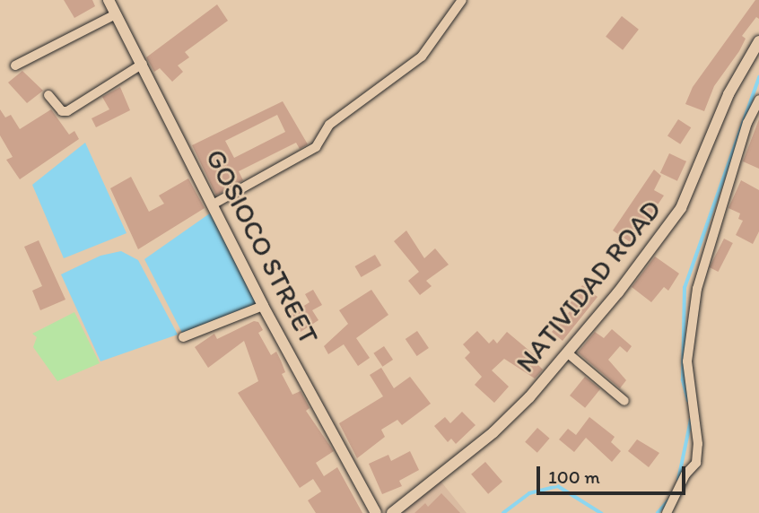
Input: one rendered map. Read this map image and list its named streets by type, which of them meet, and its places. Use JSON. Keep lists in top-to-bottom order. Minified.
{"streets":{"street":["GOSIOCO STREET","NATIVIDAD ROAD"]},"scale_bar":"100 m"}
